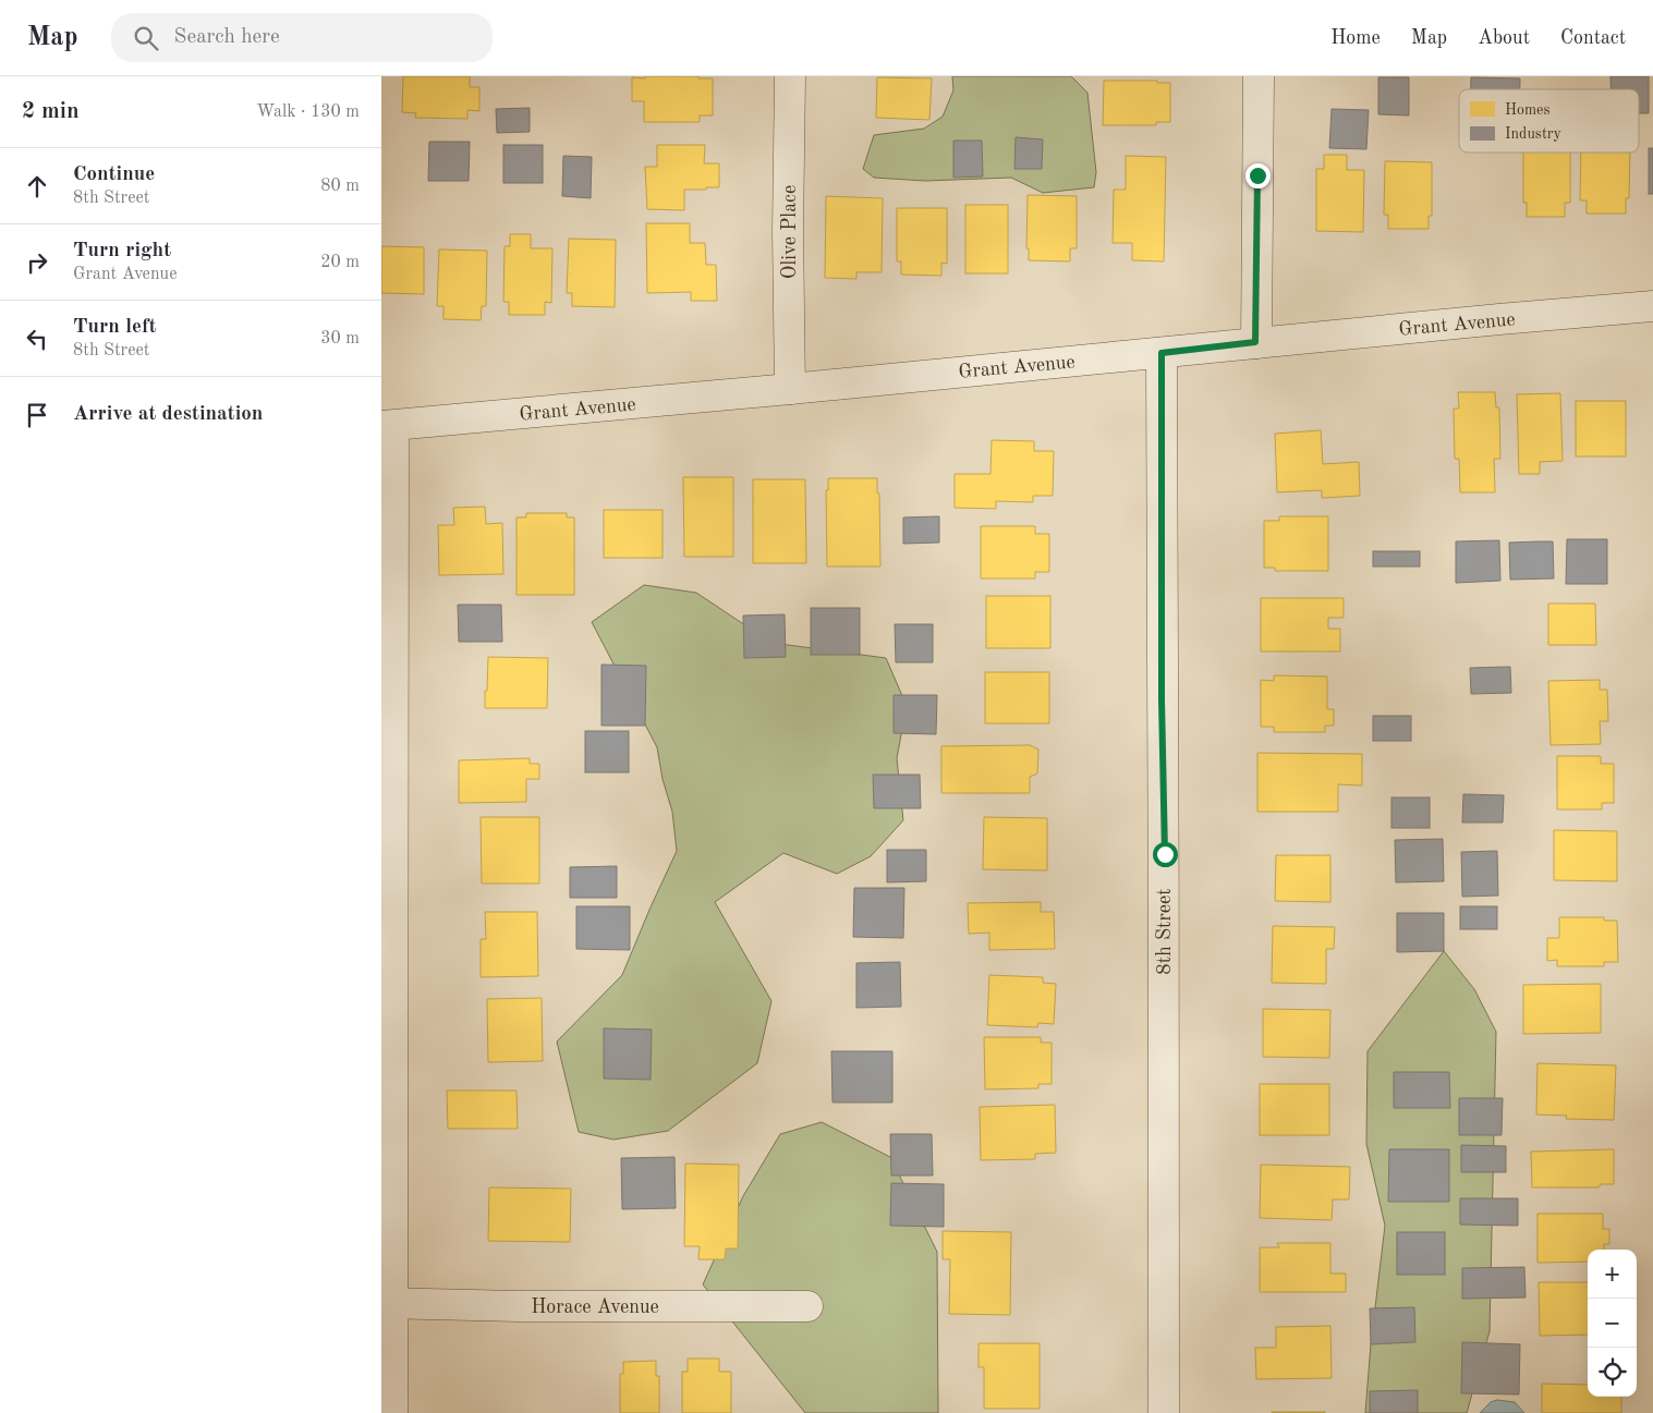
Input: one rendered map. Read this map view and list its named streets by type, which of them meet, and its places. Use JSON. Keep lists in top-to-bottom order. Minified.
{"streets":{"street":["Olive Place","Grant Avenue","8th Street","Horace Avenue"]},"crossings":[["Olive Place","Grant Avenue"],["Grant Avenue","8th Street"]],"legend":["Homes","Industry"],"page":{"header":"Map","search":"Search here","nav":["Home","Map","About","Contact"],"heading":["2 min","Walk · 130 m"],"list":[["Continue","8th Street","80 m"],["Turn right","Grant Avenue","20 m"],["Turn left","8th Street","30 m"],"Arrive at destination"],"map_buttons":["+","−"]}}
